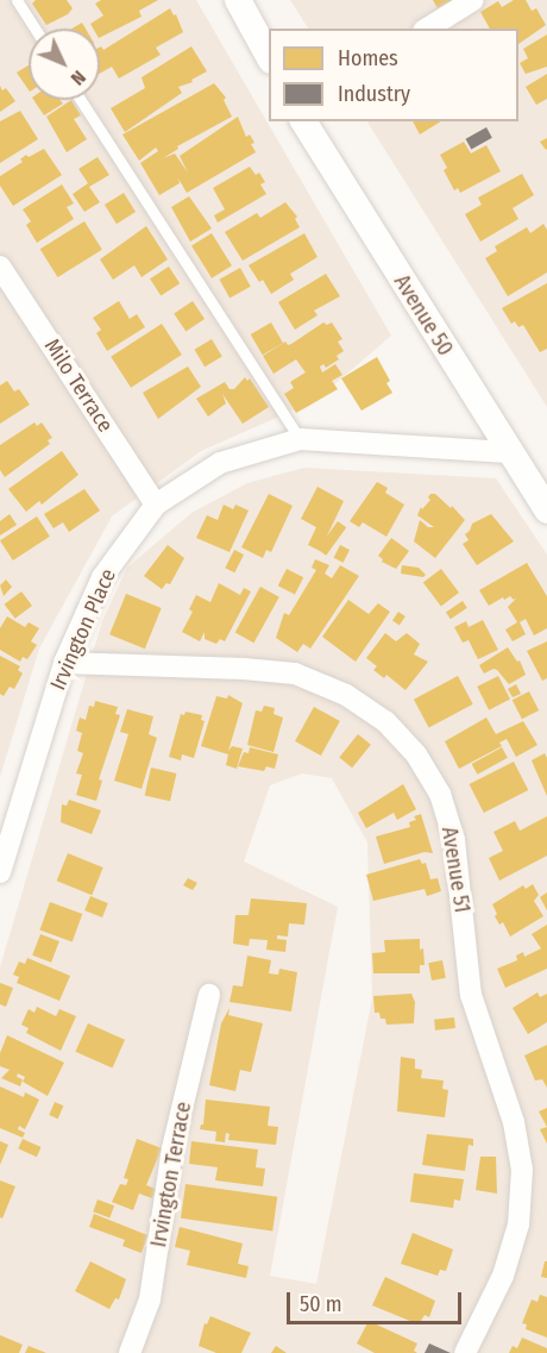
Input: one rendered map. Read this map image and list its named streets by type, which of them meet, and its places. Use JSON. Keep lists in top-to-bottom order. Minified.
{"streets":{"street":["Avenue 50","Milo Terrace","Irvington Place","Avenue 51","Irvington Terrace"]},"crossings":[["Avenue 50","Irvington Place"],["Milo Terrace","Irvington Place"],["Irvington Place","Avenue 51"]],"legend":["Homes","Industry"],"scale_bar":"50 m","north":"bottom right"}
